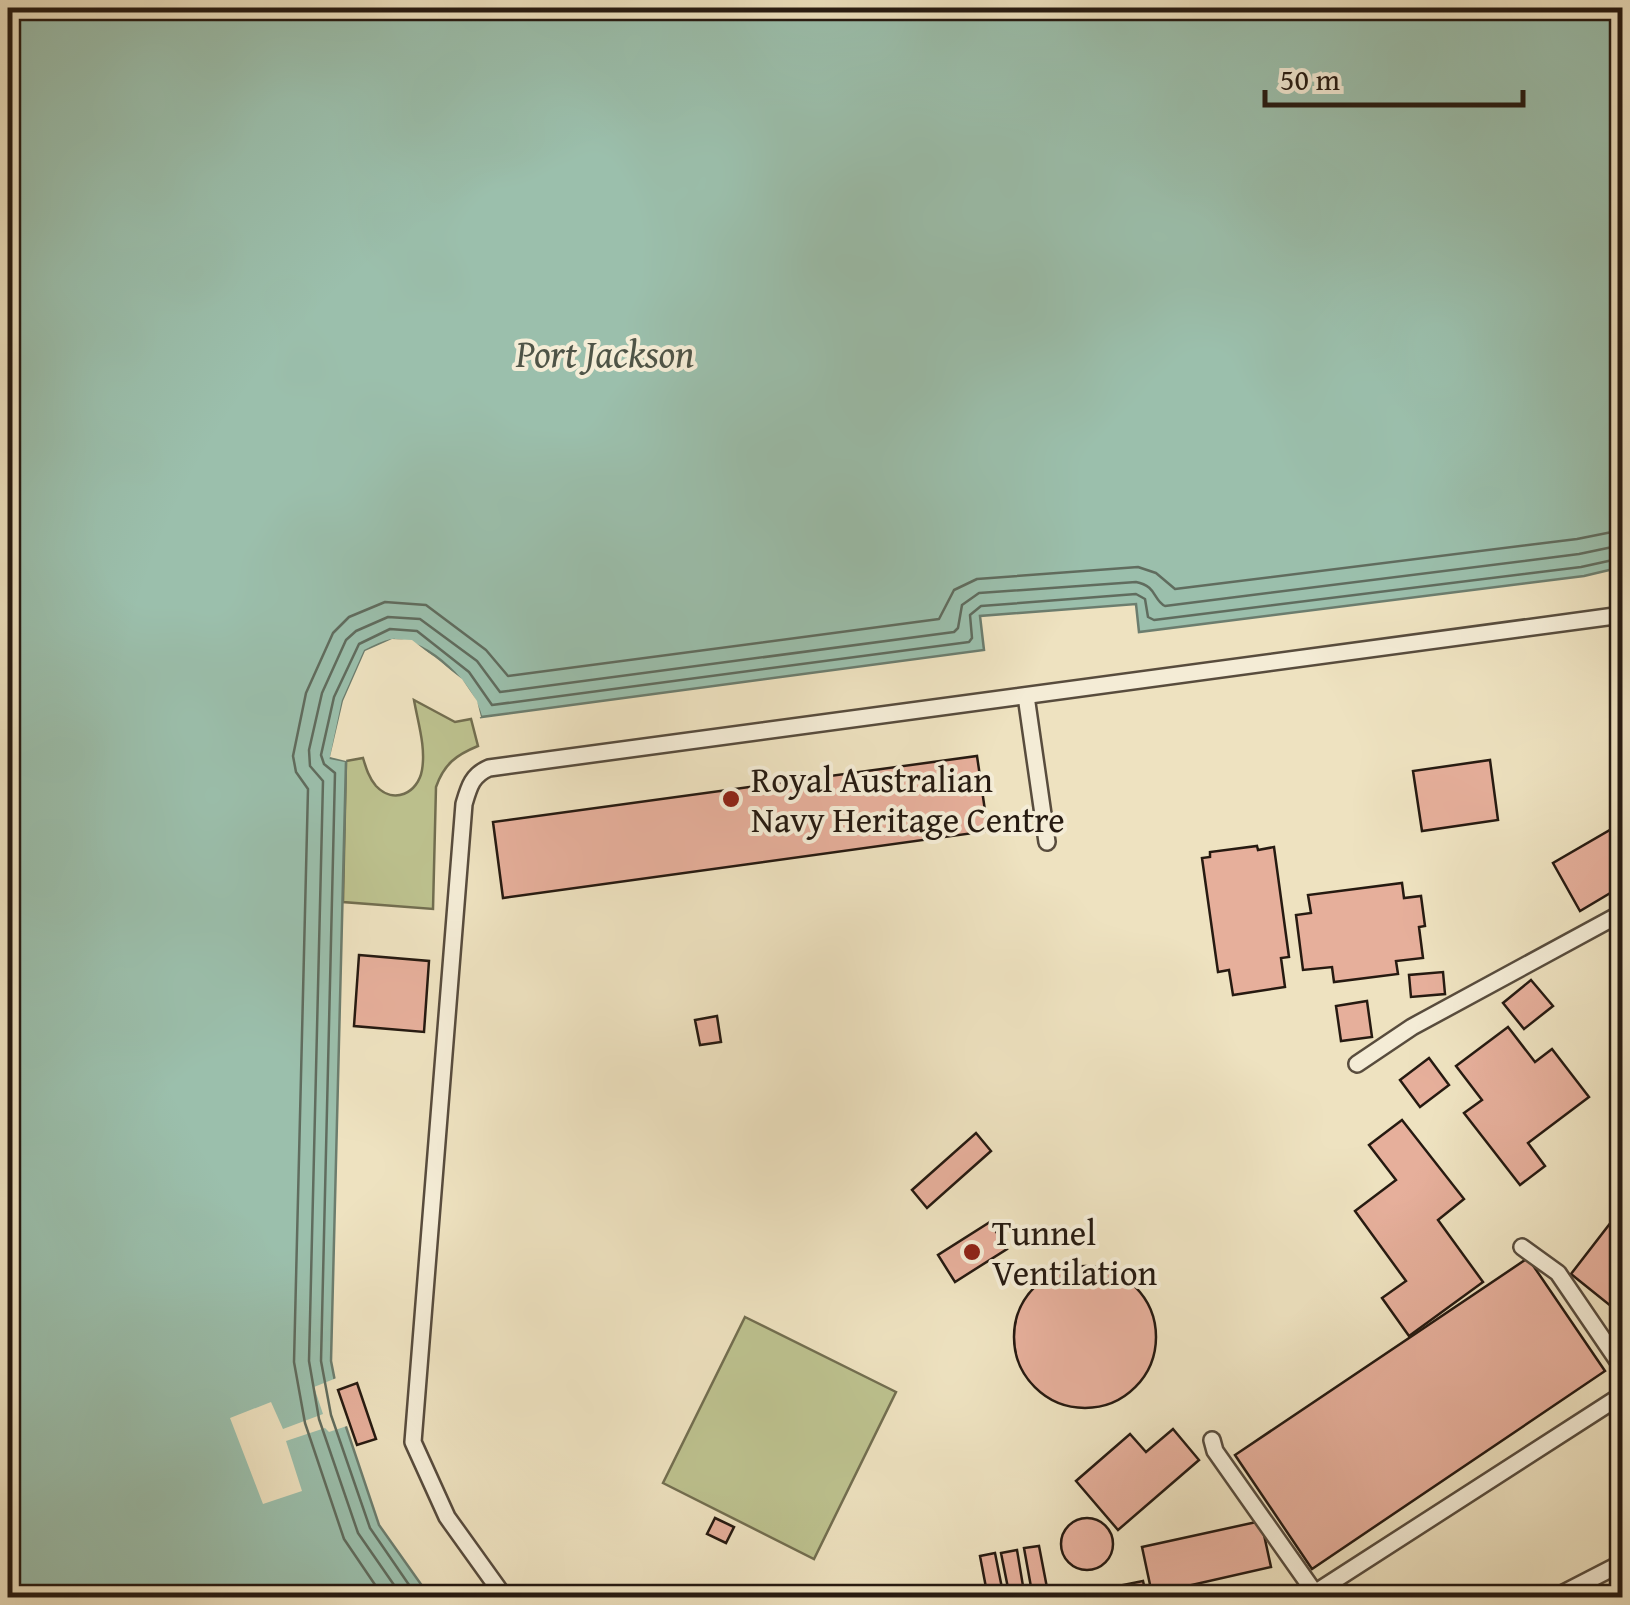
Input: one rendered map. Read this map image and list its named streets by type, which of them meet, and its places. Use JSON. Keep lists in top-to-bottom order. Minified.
{"water":["Port Jackson"],"places":["Royal Australian Navy Heritage Centre","Tunnel Ventilation"],"scale_bar":"50 m"}
